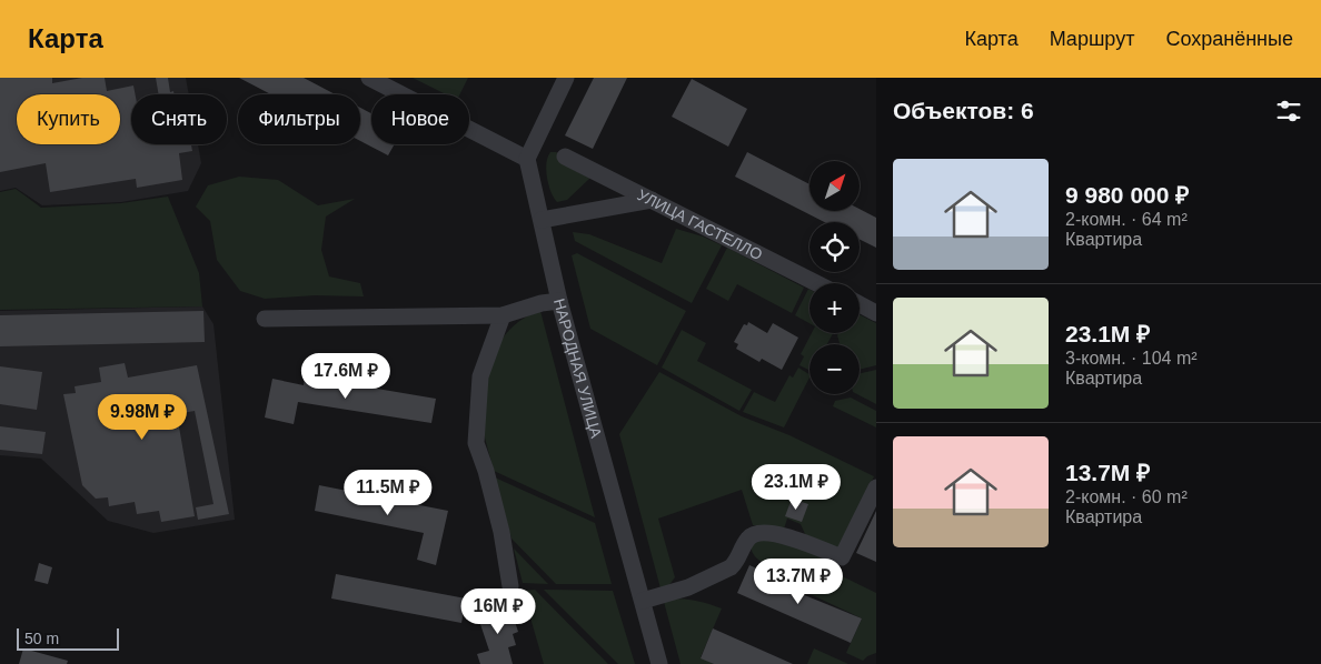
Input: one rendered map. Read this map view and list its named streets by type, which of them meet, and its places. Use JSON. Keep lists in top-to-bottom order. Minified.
{"streets":{"street":["УЛИЦА ГАСТЕЛЛО","НАРОДНАЯ УЛИЦА"]},"scale_bar":"50 m","north":"top right","page":{"header":"Карта","nav":["Карта","Маршрут","Сохранённые"],"heading":"Объектов: 6","chip":["Купить","Снять","Фильтры","Новое"],"list":[{"name":"9 980 000 ₽","note":"2-комн. · 64 m² · Квартира"},{"name":"23.1M ₽","note":"3-комн. · 104 m² · Квартира"},{"name":"13.7M ₽","note":"2-комн. · 60 m² · Квартира"}],"map_buttons":["+","−"],"price":["17.6M ₽","9.98M ₽","23.1M ₽","11.5M ₽","13.7M ₽","16M ₽"],"scale":"50 m"}}
